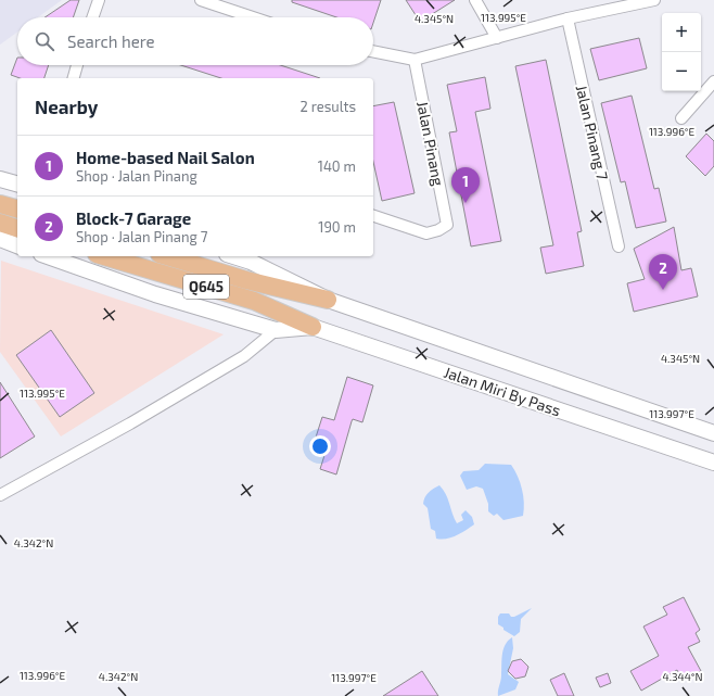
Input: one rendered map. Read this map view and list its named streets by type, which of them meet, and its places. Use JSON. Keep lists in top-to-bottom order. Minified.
{"streets":{"highway":["Q645"],"main road":["Jalan Miri By Pass"],"street":["Jalan Pinang 7","Jalan Pinang"]},"crossings":[["Q645","Jalan Miri By Pass"]],"page":{"map_buttons":["+","−"],"search":"Search here","heading":["Nearby","2 results"],"list":[{"mark":"1","name":"Home-based Nail Salon","note":"Shop · Jalan Pinang","value":"140 m"},{"mark":"2","name":"Block-7 Garage","note":"Shop · Jalan Pinang 7","value":"190 m"}],"pins":["1","2"]},"coordinates":["113.995°E","4.345°N","113.996°E","113.997°E","4.342°N","4.344°N"]}
